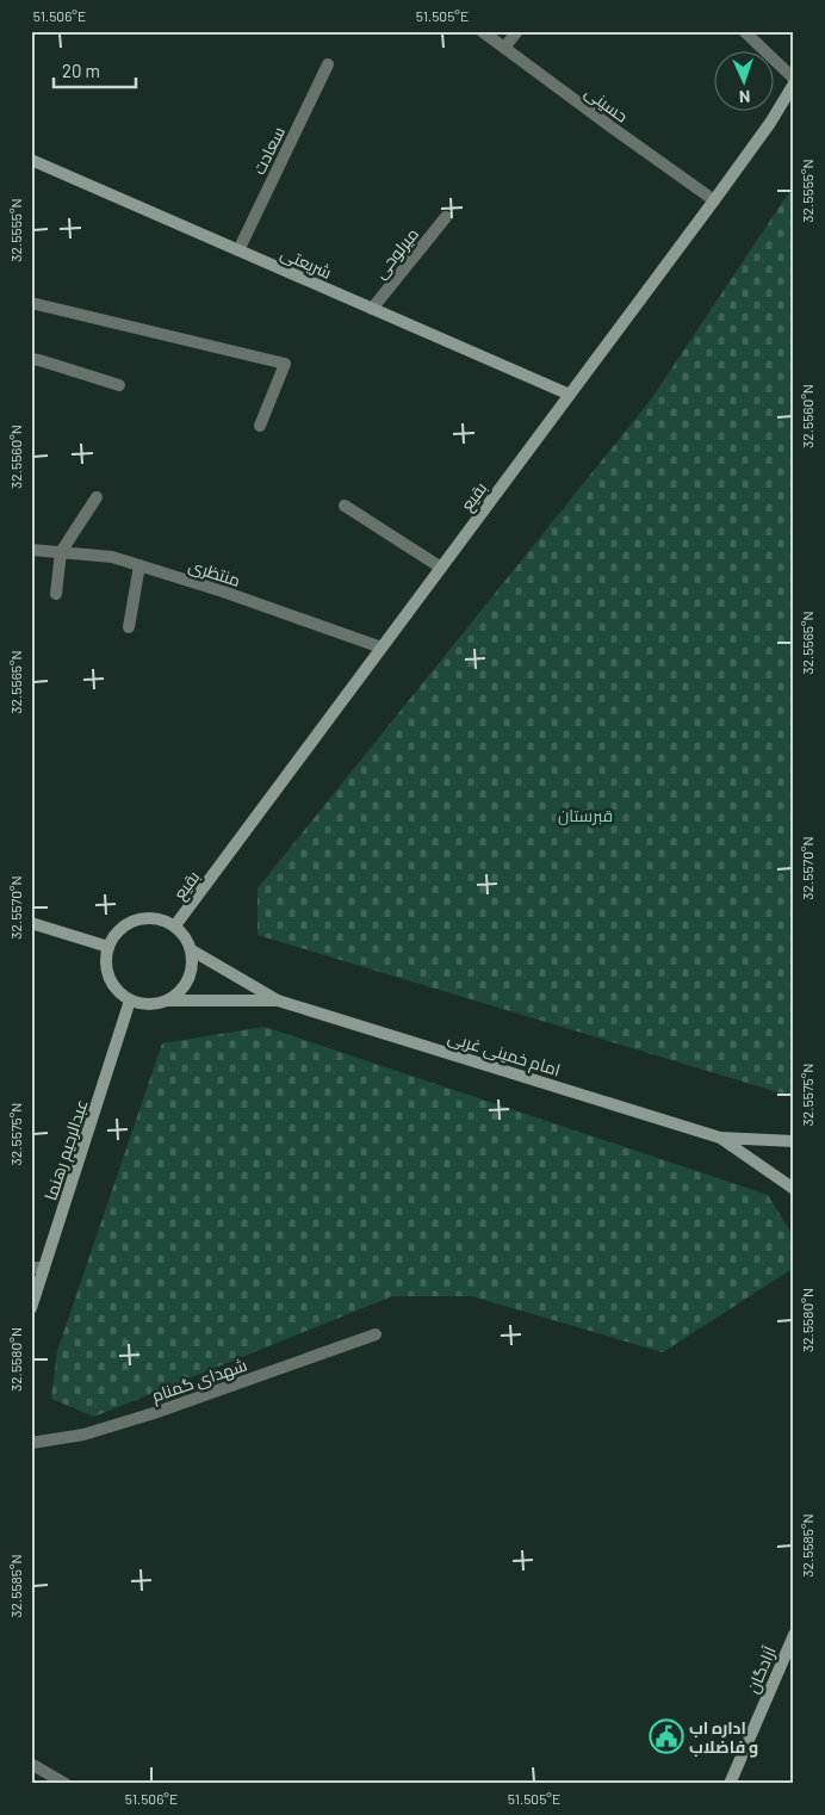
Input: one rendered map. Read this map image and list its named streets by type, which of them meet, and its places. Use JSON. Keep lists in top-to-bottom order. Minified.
{"streets":{"street":["حسینی","سعادت","میرلوحی","شریعتی","بقیع","منتظری","امام خمینی غربی","عبدالرحیم رهنما","شهدای گمنام","آزادگان"]},"crossings":[["حسینی","بقیع"],["سعادت","شریعتی"],["میرلوحی","شریعتی"],["شریعتی","بقیع"],["بقیع","منتظری"],["بقیع","امام خمینی غربی"],["بقیع","عبدالرحیم رهنما"],["امام خمینی غربی","عبدالرحیم رهنما"]],"parks":["قبرستان"],"places":{"public building":["اداره اب و فاضلاب"]},"scale_bar":"20 m","north":"bottom","coordinates":["51.506°E","51.505°E","32.5555°N","32.5560°N","32.5565°N","32.5570°N","32.5575°N","32.5580°N","32.5585°N"]}
